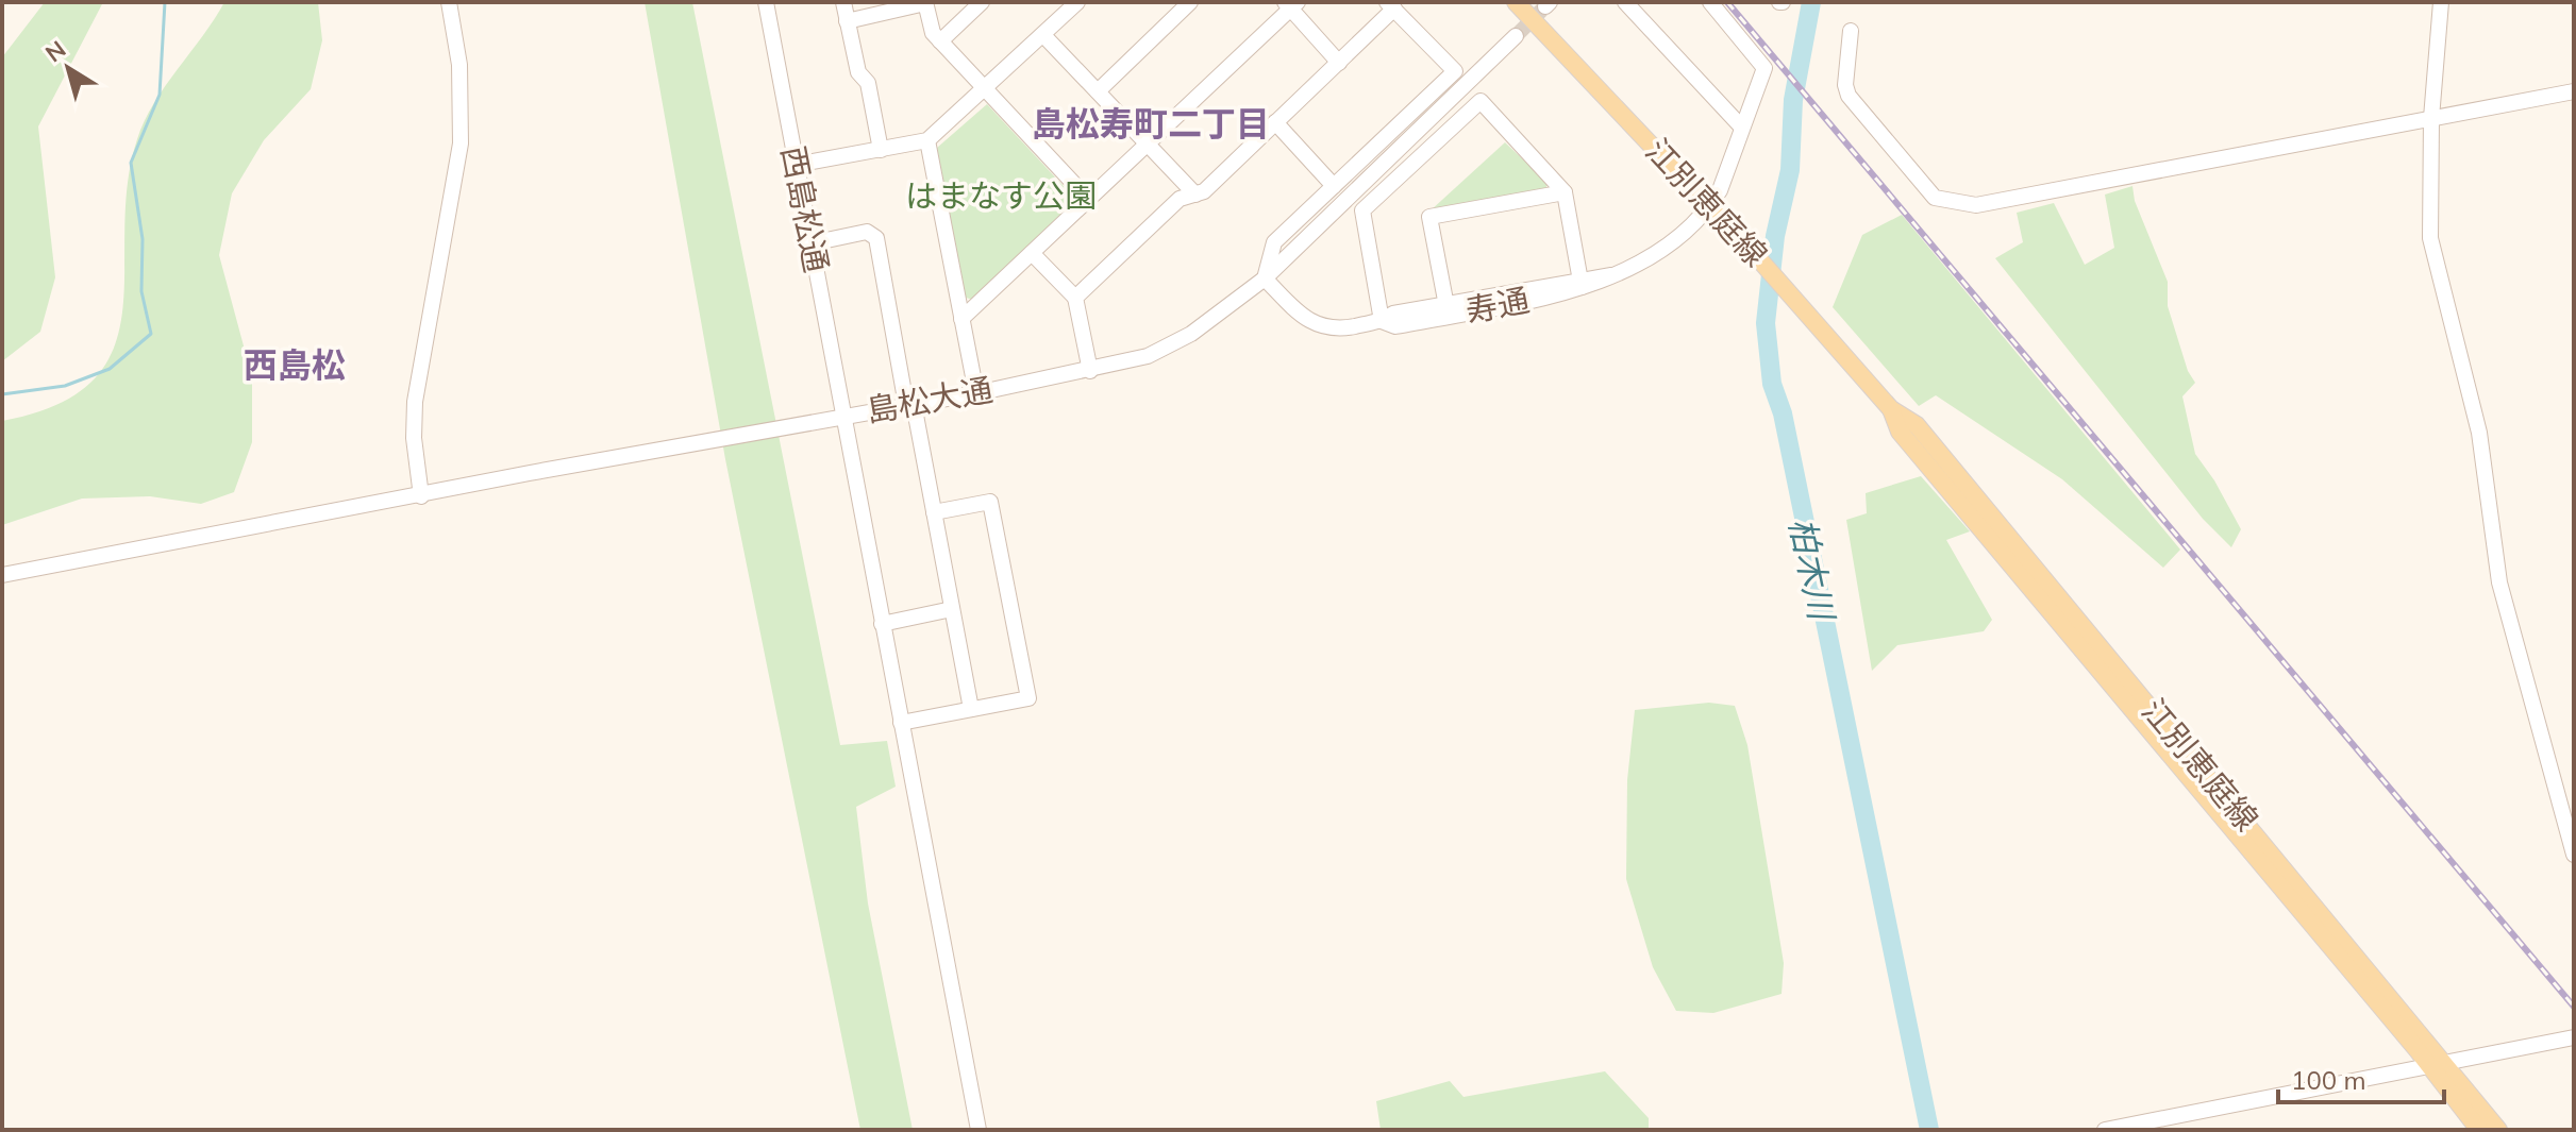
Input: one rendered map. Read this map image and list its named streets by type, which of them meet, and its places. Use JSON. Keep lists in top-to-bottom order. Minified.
{"streets":{"main road":["江別恵庭線"],"street":["西島松通","寿通","島松大通"]},"crossings":[["江別恵庭線","寿通"],["西島松通","島松大通"],["寿通","島松大通"]],"districts":["島松寿町二丁目","西島松"],"water":["柏木川"],"parks":["はまなす公園"],"scale_bar":"100 m","north":"top left"}
